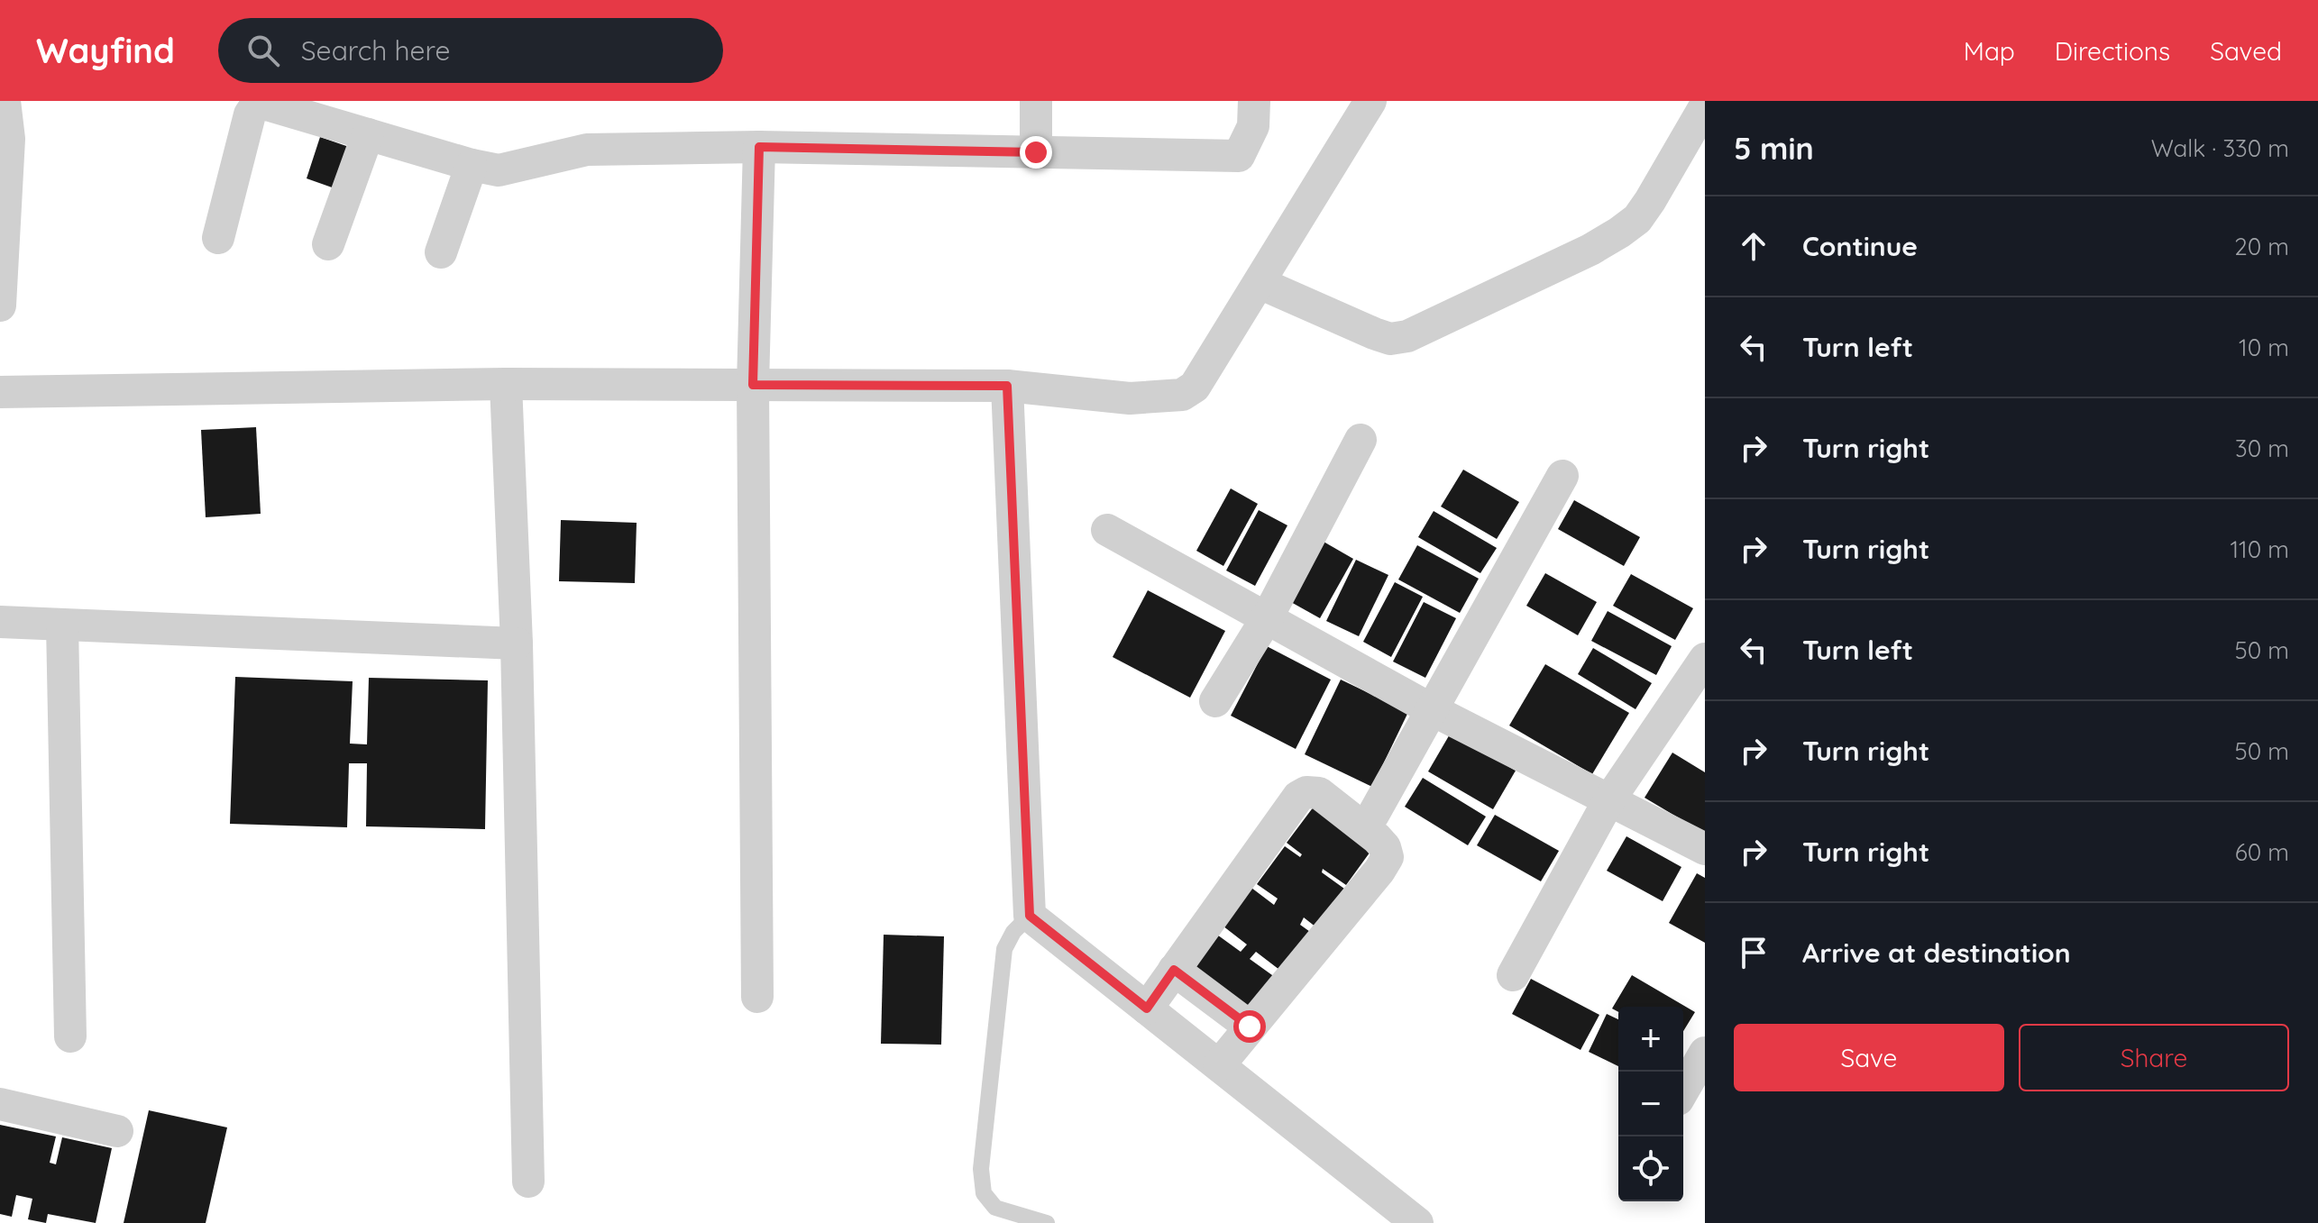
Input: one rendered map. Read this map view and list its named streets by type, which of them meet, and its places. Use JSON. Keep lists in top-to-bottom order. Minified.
{"page":{"header":"Wayfind","search":"Search here","nav":["Map","Directions","Saved"],"heading":["5 min","Walk · 330 m"],"list":[["Continue","20 m"],["Turn left","10 m"],["Turn right","30 m"],["Turn right","110 m"],["Turn left","50 m"],["Turn right","50 m"],["Turn right","60 m"],"Arrive at destination"],"buttons":["Save","Share"],"map_buttons":["+","−"]}}
